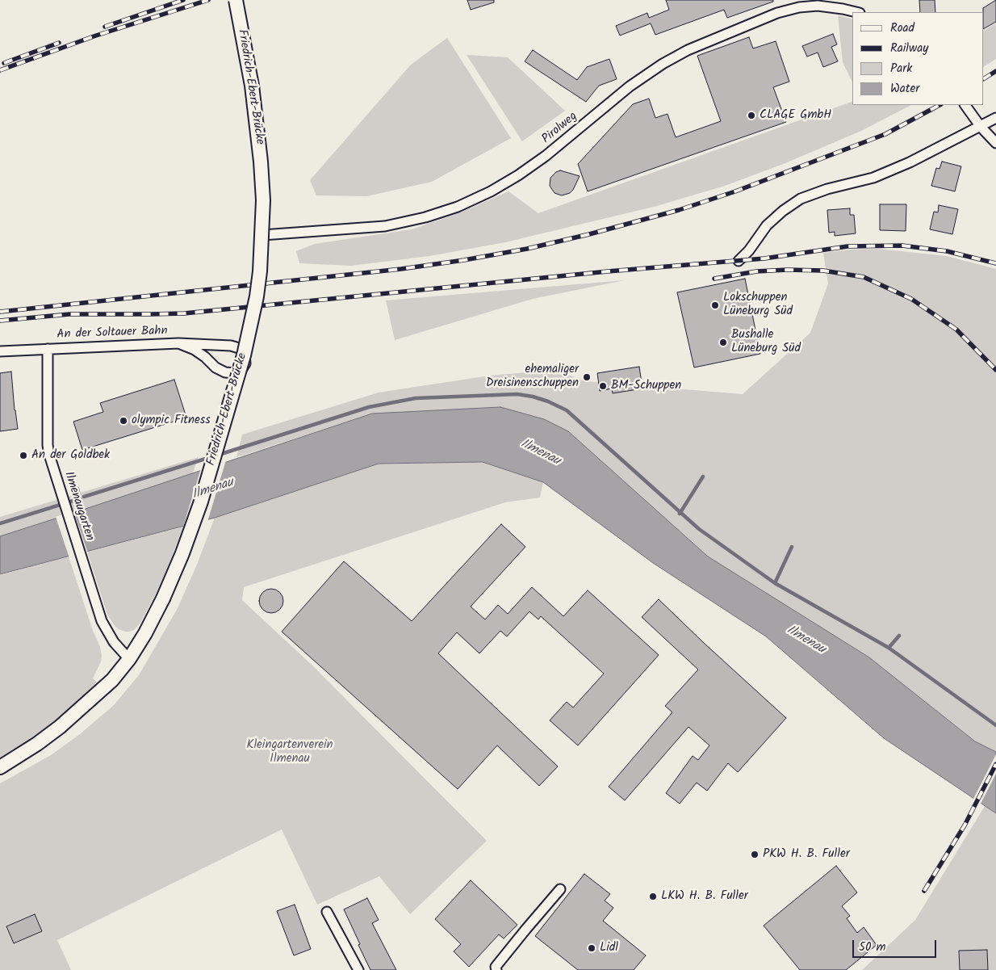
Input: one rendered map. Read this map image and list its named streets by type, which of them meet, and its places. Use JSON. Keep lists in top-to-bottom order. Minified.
{"streets":{"main road":["Friedrich-Ebert-Brücke"],"street":["Pirolweg","An der Soltauer Bahn","Ilmenaugarten"]},"crossings":[["Friedrich-Ebert-Brücke","Pirolweg"],["Friedrich-Ebert-Brücke","Ilmenaugarten"],["An der Soltauer Bahn","Ilmenaugarten"]],"water":["Ilmenau"],"parks":["Kleingartenverein Ilmenau"],"places":["CLAGE GmbH","Lokschuppen Lüneburg Süd","Bushalle Lüneburg Süd","ehemaliger Dreisinenschuppen","BM-Schuppen","olympic Fitness","An der Goldbek","PKW H. B. Fuller","LKW H. B. Fuller","Lidl"],"legend":["Road","Railway","Park","Water"],"scale_bar":"50 m"}
